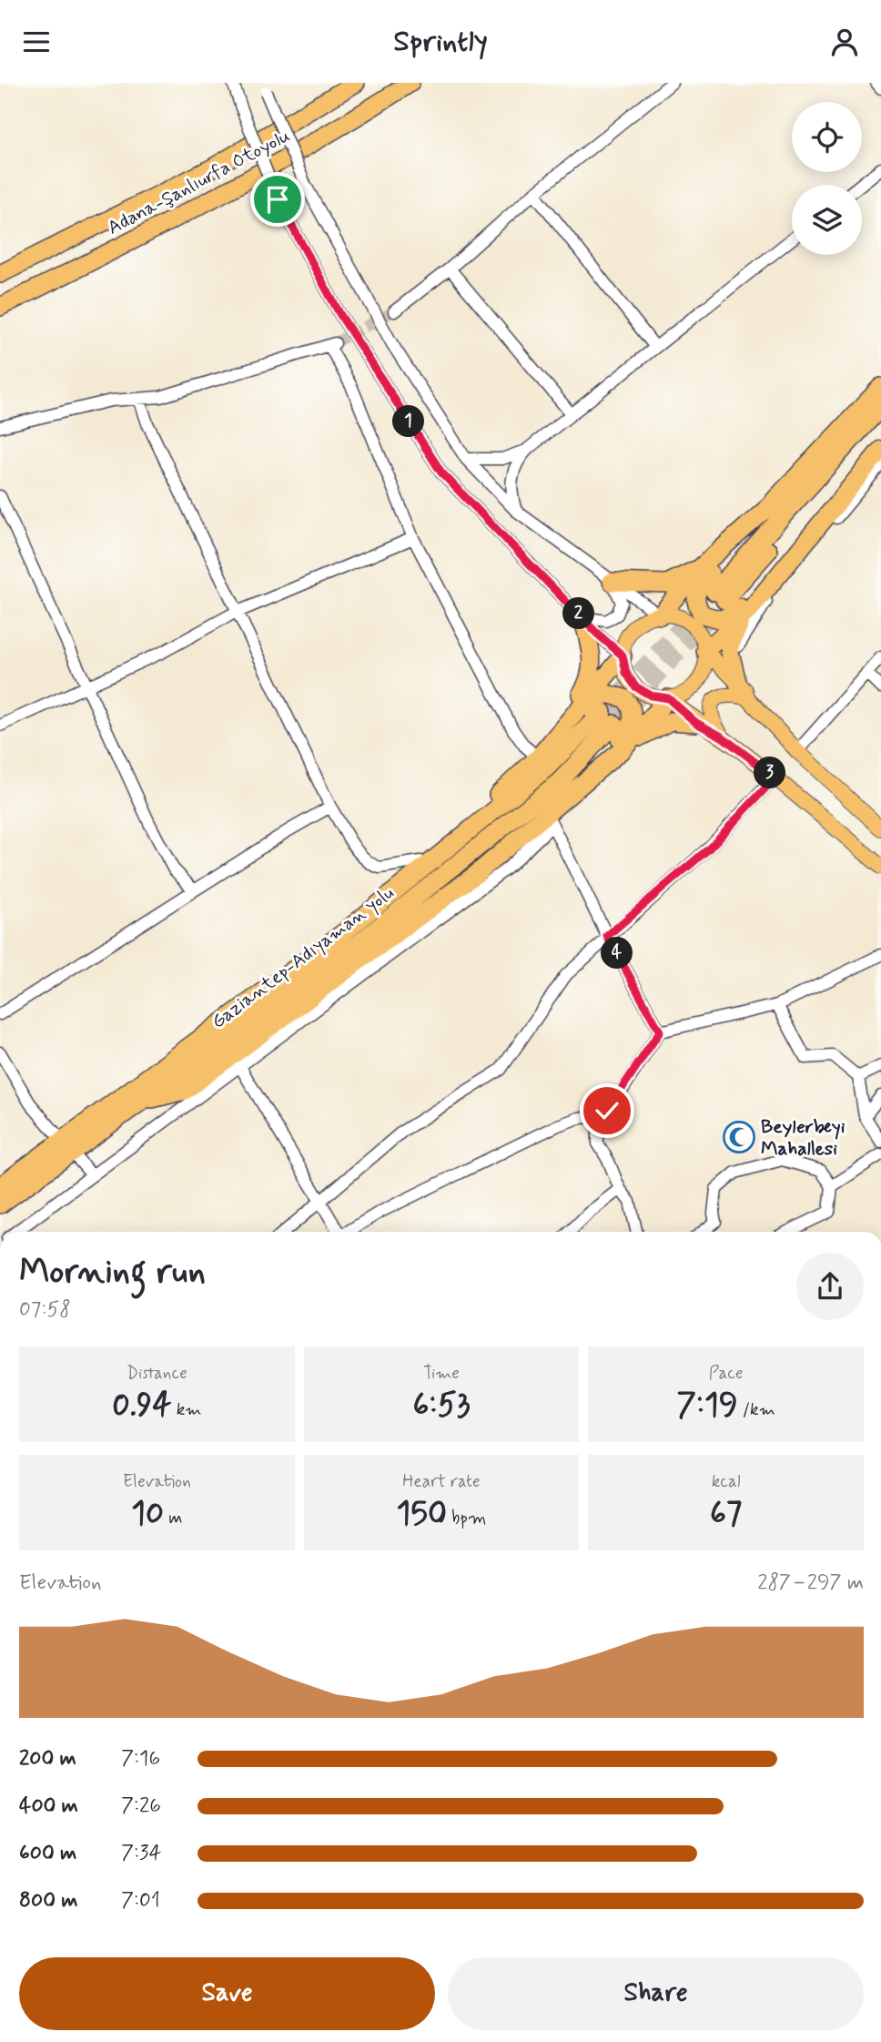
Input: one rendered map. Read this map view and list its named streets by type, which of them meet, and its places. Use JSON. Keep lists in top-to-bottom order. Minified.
{"streets":{"highway":["Adana-Şanlıurfa Otoyolu","Gaziantep-Adıyaman yolu"]},"places":{"mosque":["Beylerbeyi Mahallesi"]},"page":{"header":"Sprintly","pins":["1","2","3","4"],"heading":["Morning run","07:58"],"stats":[["Distance","0.94 km"],["Time","6:53"],["Pace","7:19 /km"],["Elevation","10 m"],["Heart rate","150 bpm"],["kcal","67"]],"chart":["Elevation","287–297 m"],"list":[{"name":"200 m","note":"7:16"},{"name":"400 m","note":"7:26"},{"name":"600 m","note":"7:34"},{"name":"800 m","note":"7:01"}],"buttons":["Save","Share"]}}
